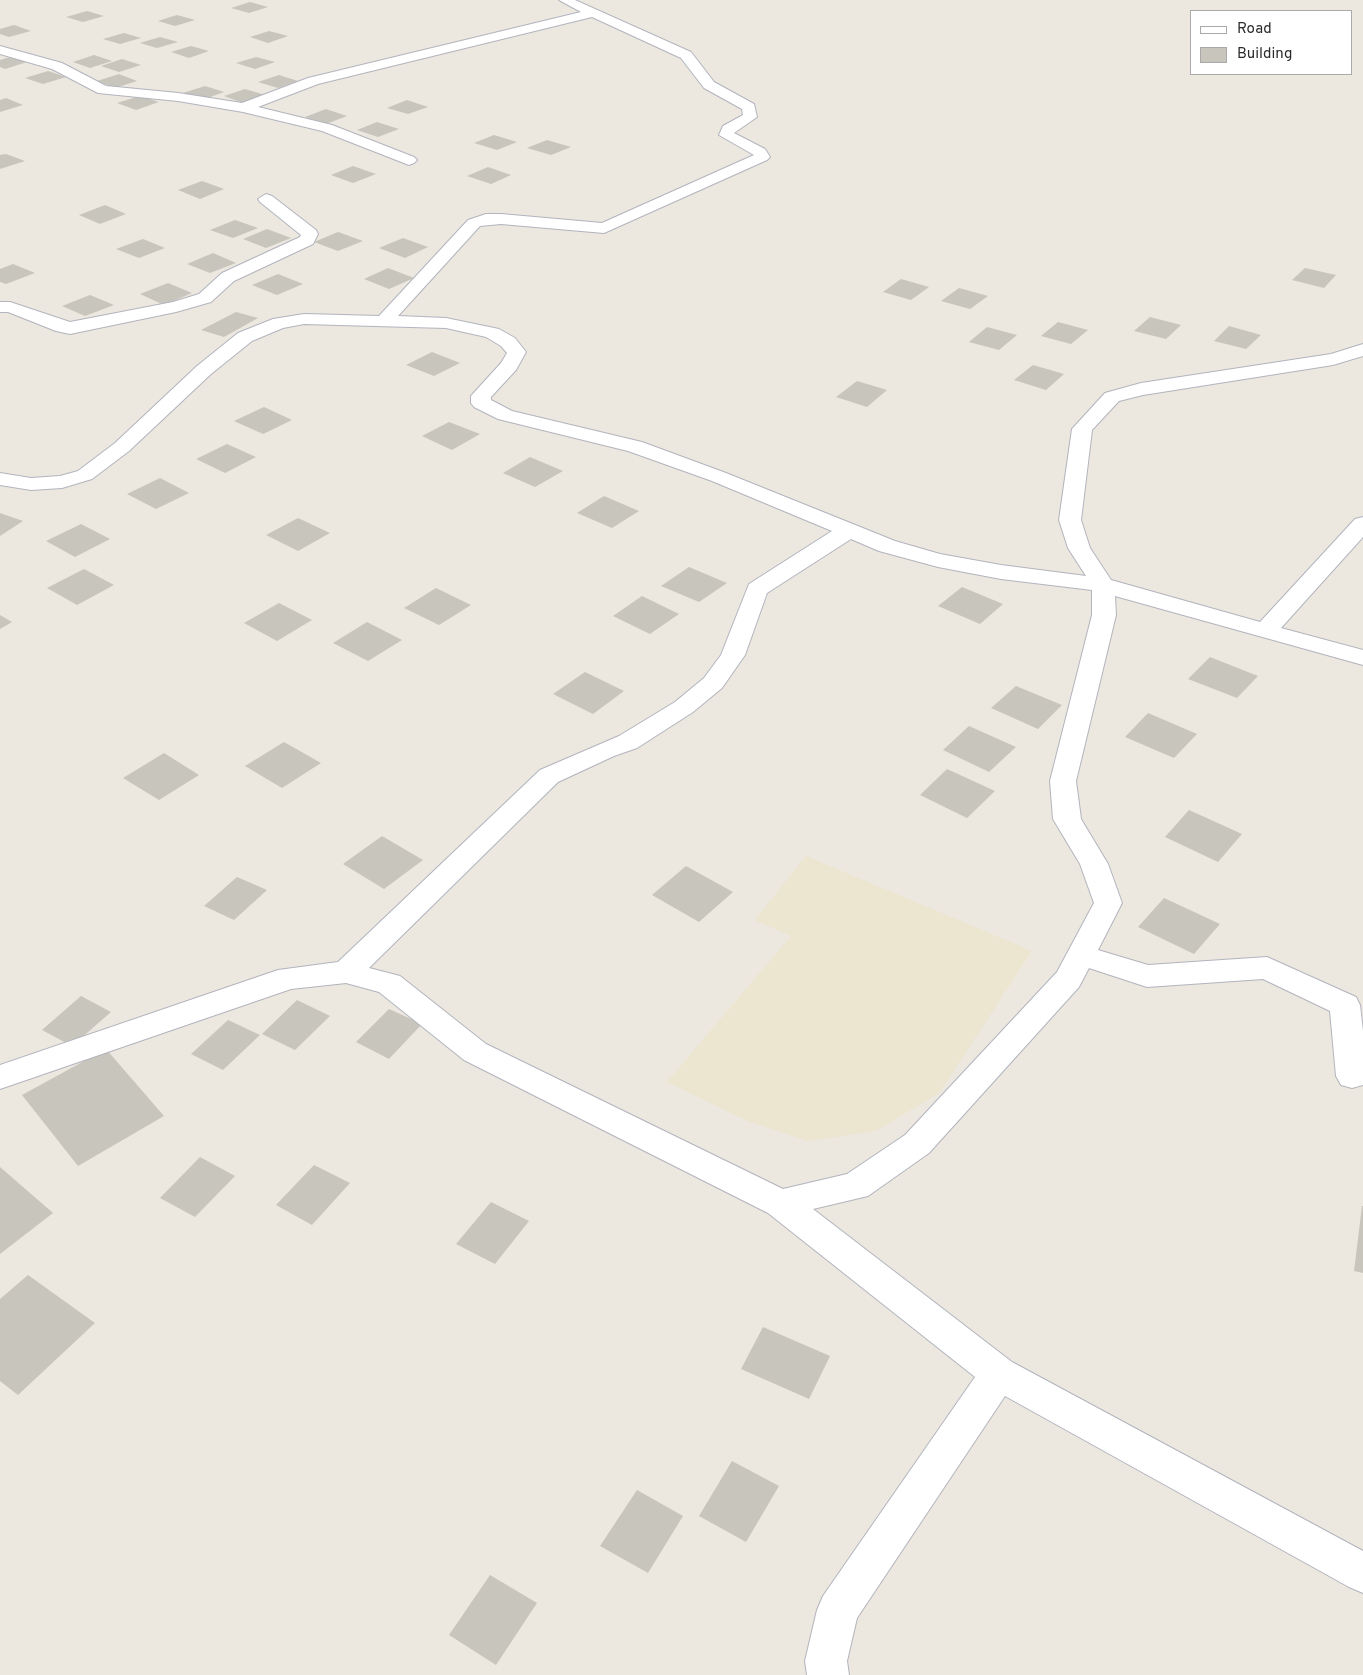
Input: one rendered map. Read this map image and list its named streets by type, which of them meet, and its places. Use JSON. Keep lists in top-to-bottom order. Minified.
{"legend":["Road","Building"]}
